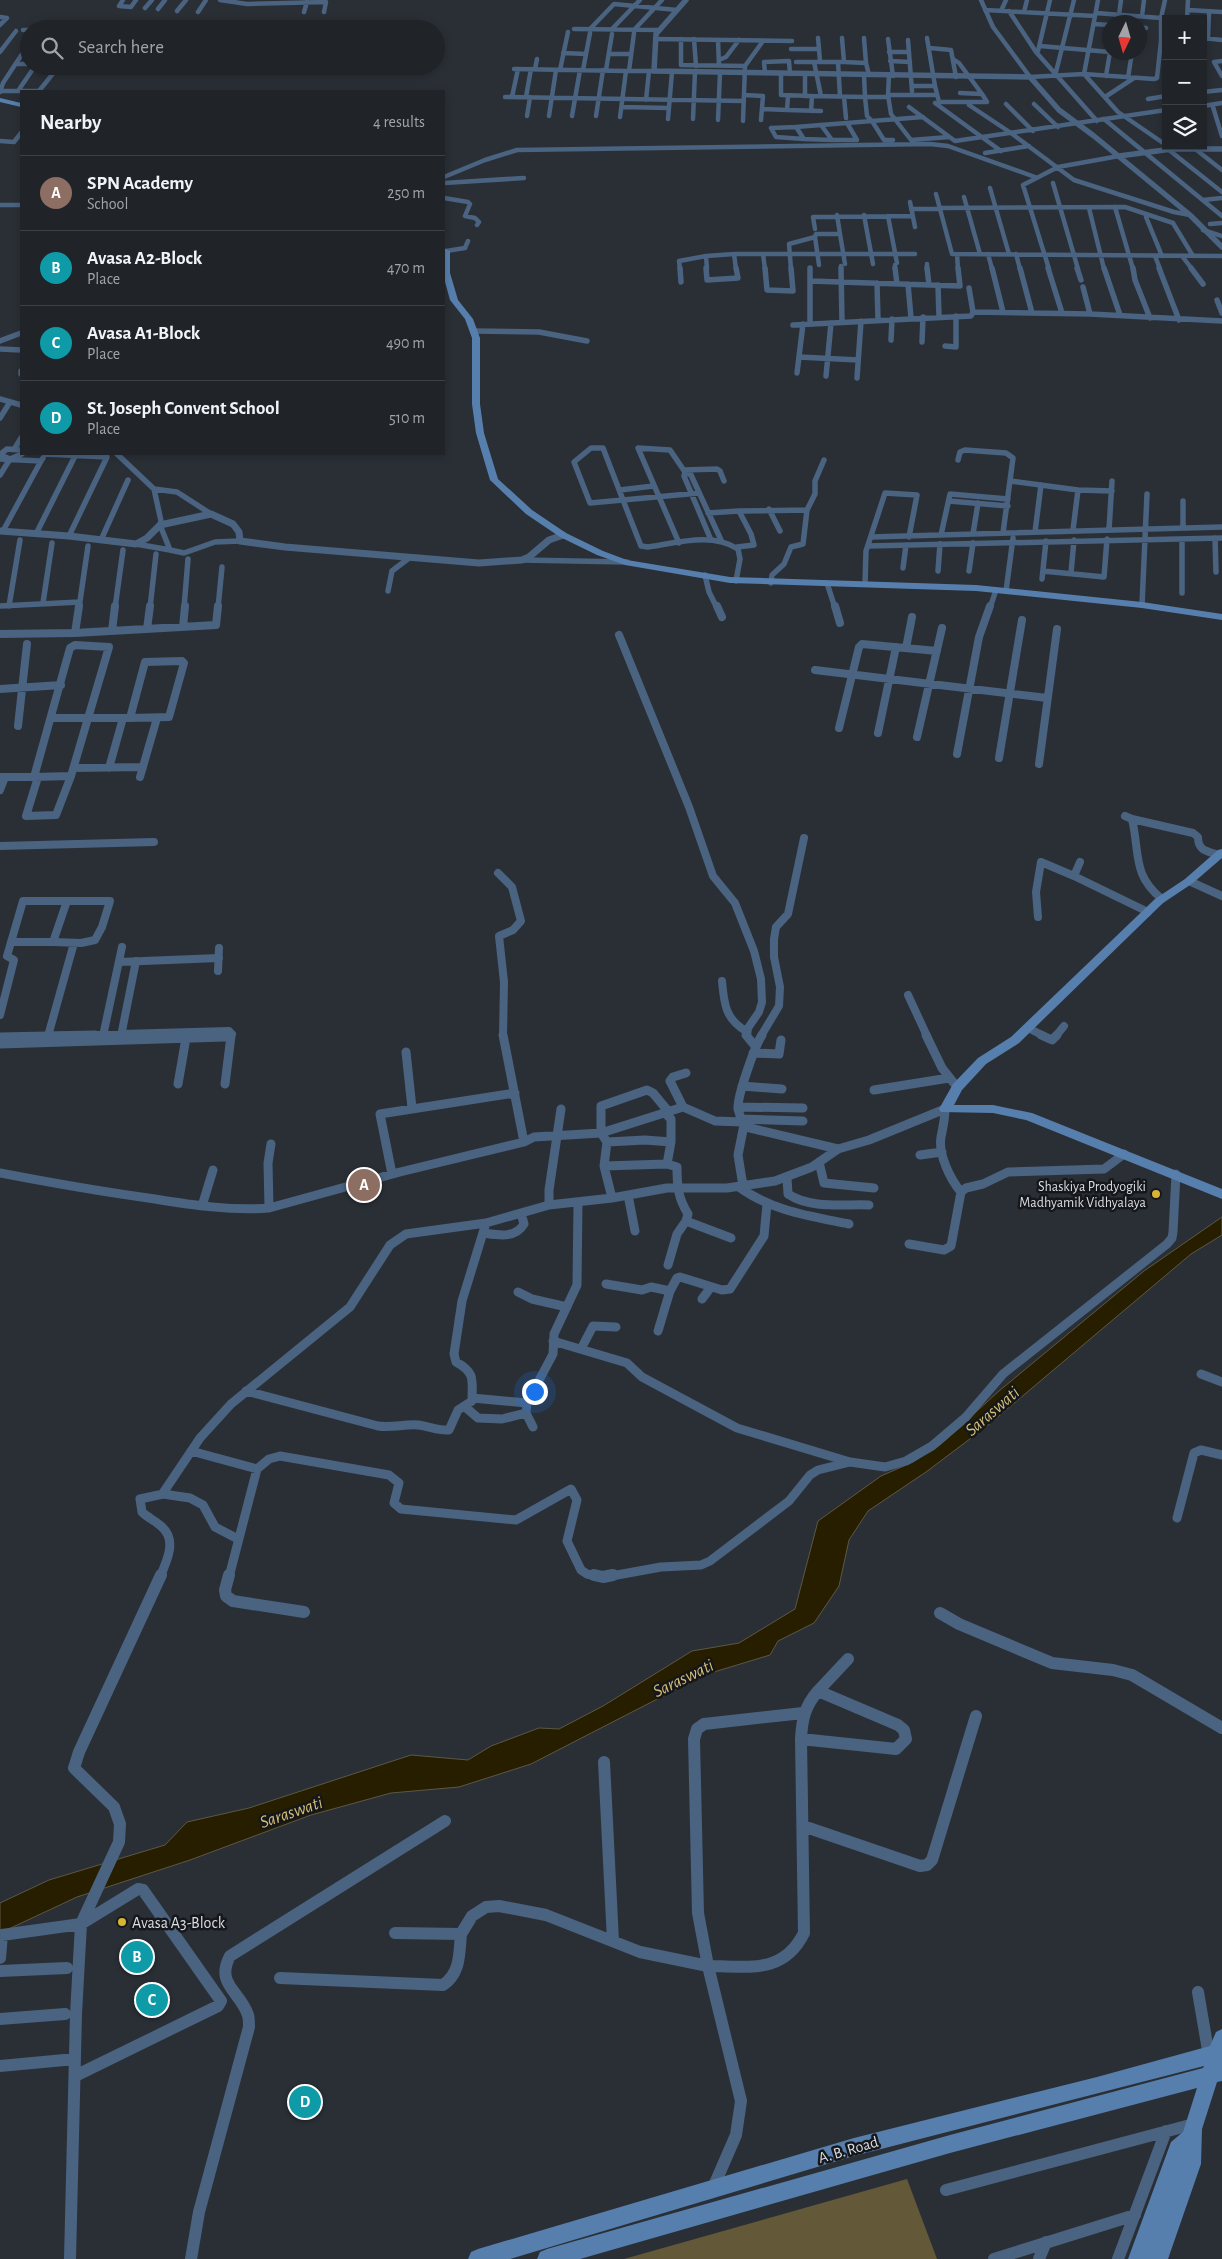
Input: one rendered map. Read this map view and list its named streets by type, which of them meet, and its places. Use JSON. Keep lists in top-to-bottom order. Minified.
{"streets":{"main road":["A. B. Road"]},"water":["Saraswati"],"places":["Shaskiya Prodyogiki Madhyamik Vidhyalaya","Avasa A3-Block"],"north":"bottom","page":{"map_buttons":["+","−"],"search":"Search here","heading":["Nearby","4 results"],"list":[{"mark":"A","name":"SPN Academy","note":"School","value":"250 m"},{"mark":"B","name":"Avasa A2-Block","note":"Place","value":"470 m"},{"mark":"C","name":"Avasa A1-Block","note":"Place","value":"490 m"},{"mark":"D","name":"St. Joseph Convent School","note":"Place","value":"510 m"}],"pins":["A","B","C","D"]}}
